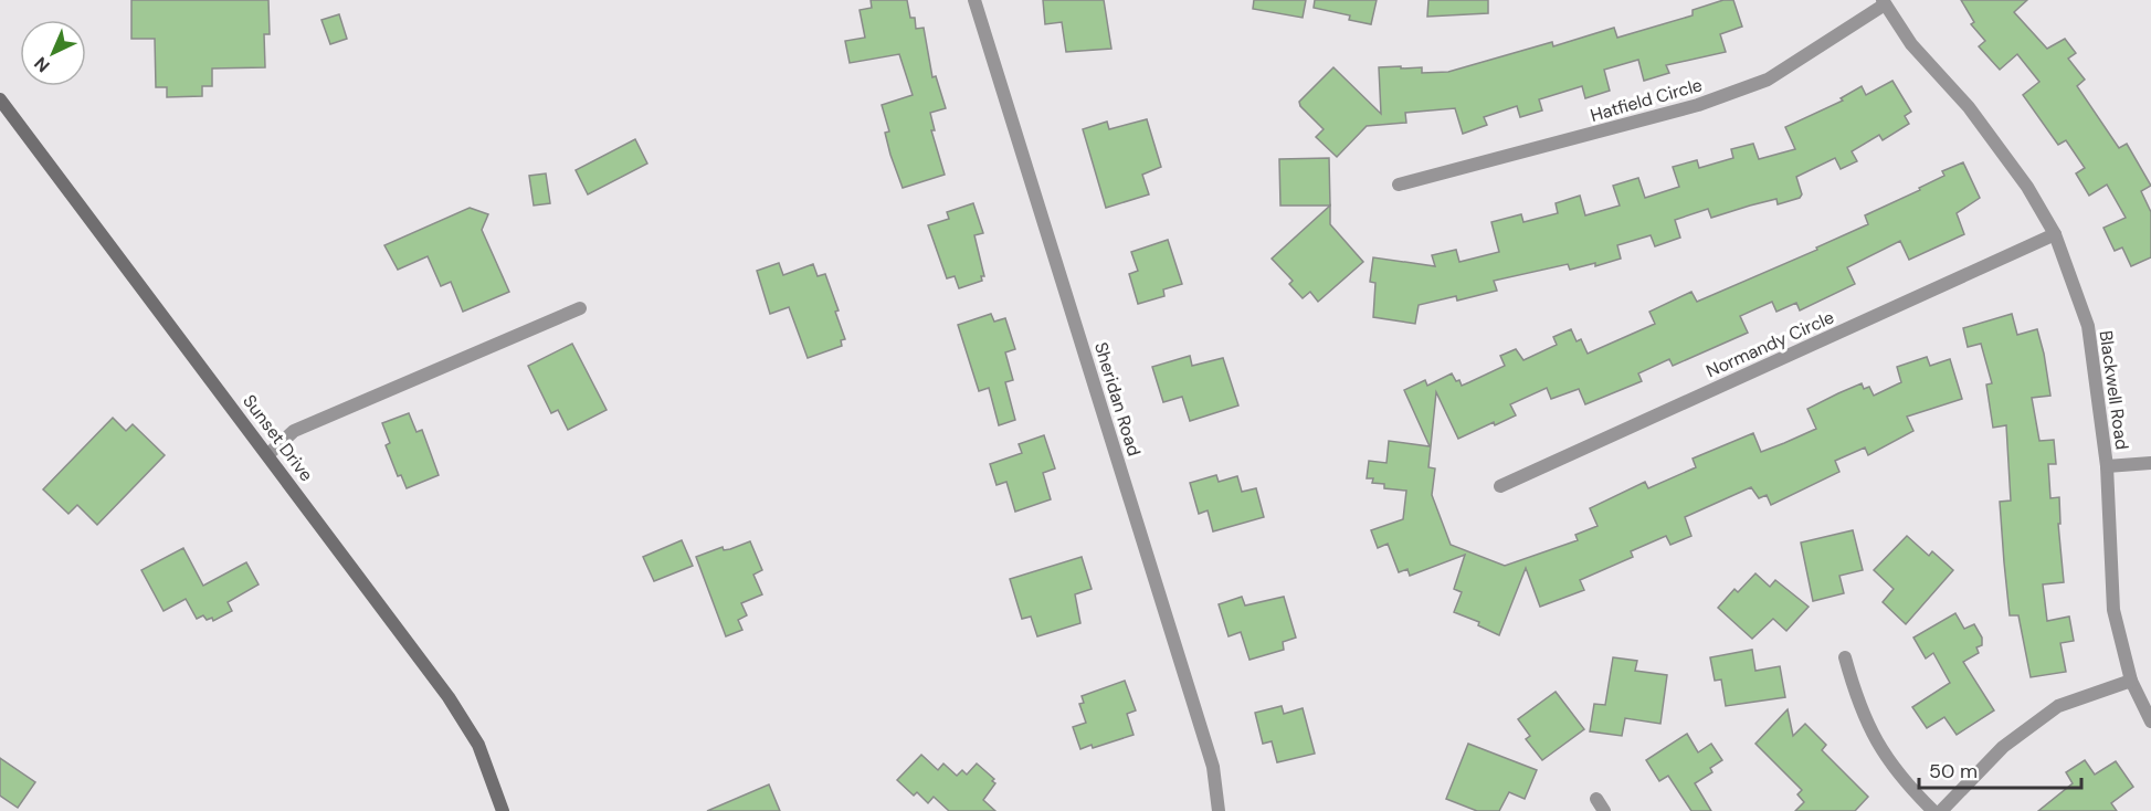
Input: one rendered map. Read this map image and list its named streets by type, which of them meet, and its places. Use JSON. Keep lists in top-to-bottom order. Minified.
{"streets":{"main road":["Sunset Drive"],"street":["Hatfield Circle","Normandy Circle","Blackwell Road","Sheridan Road"]},"crossings":[["Hatfield Circle","Blackwell Road"],["Normandy Circle","Blackwell Road"]],"scale_bar":"50 m","north":"bottom left"}
